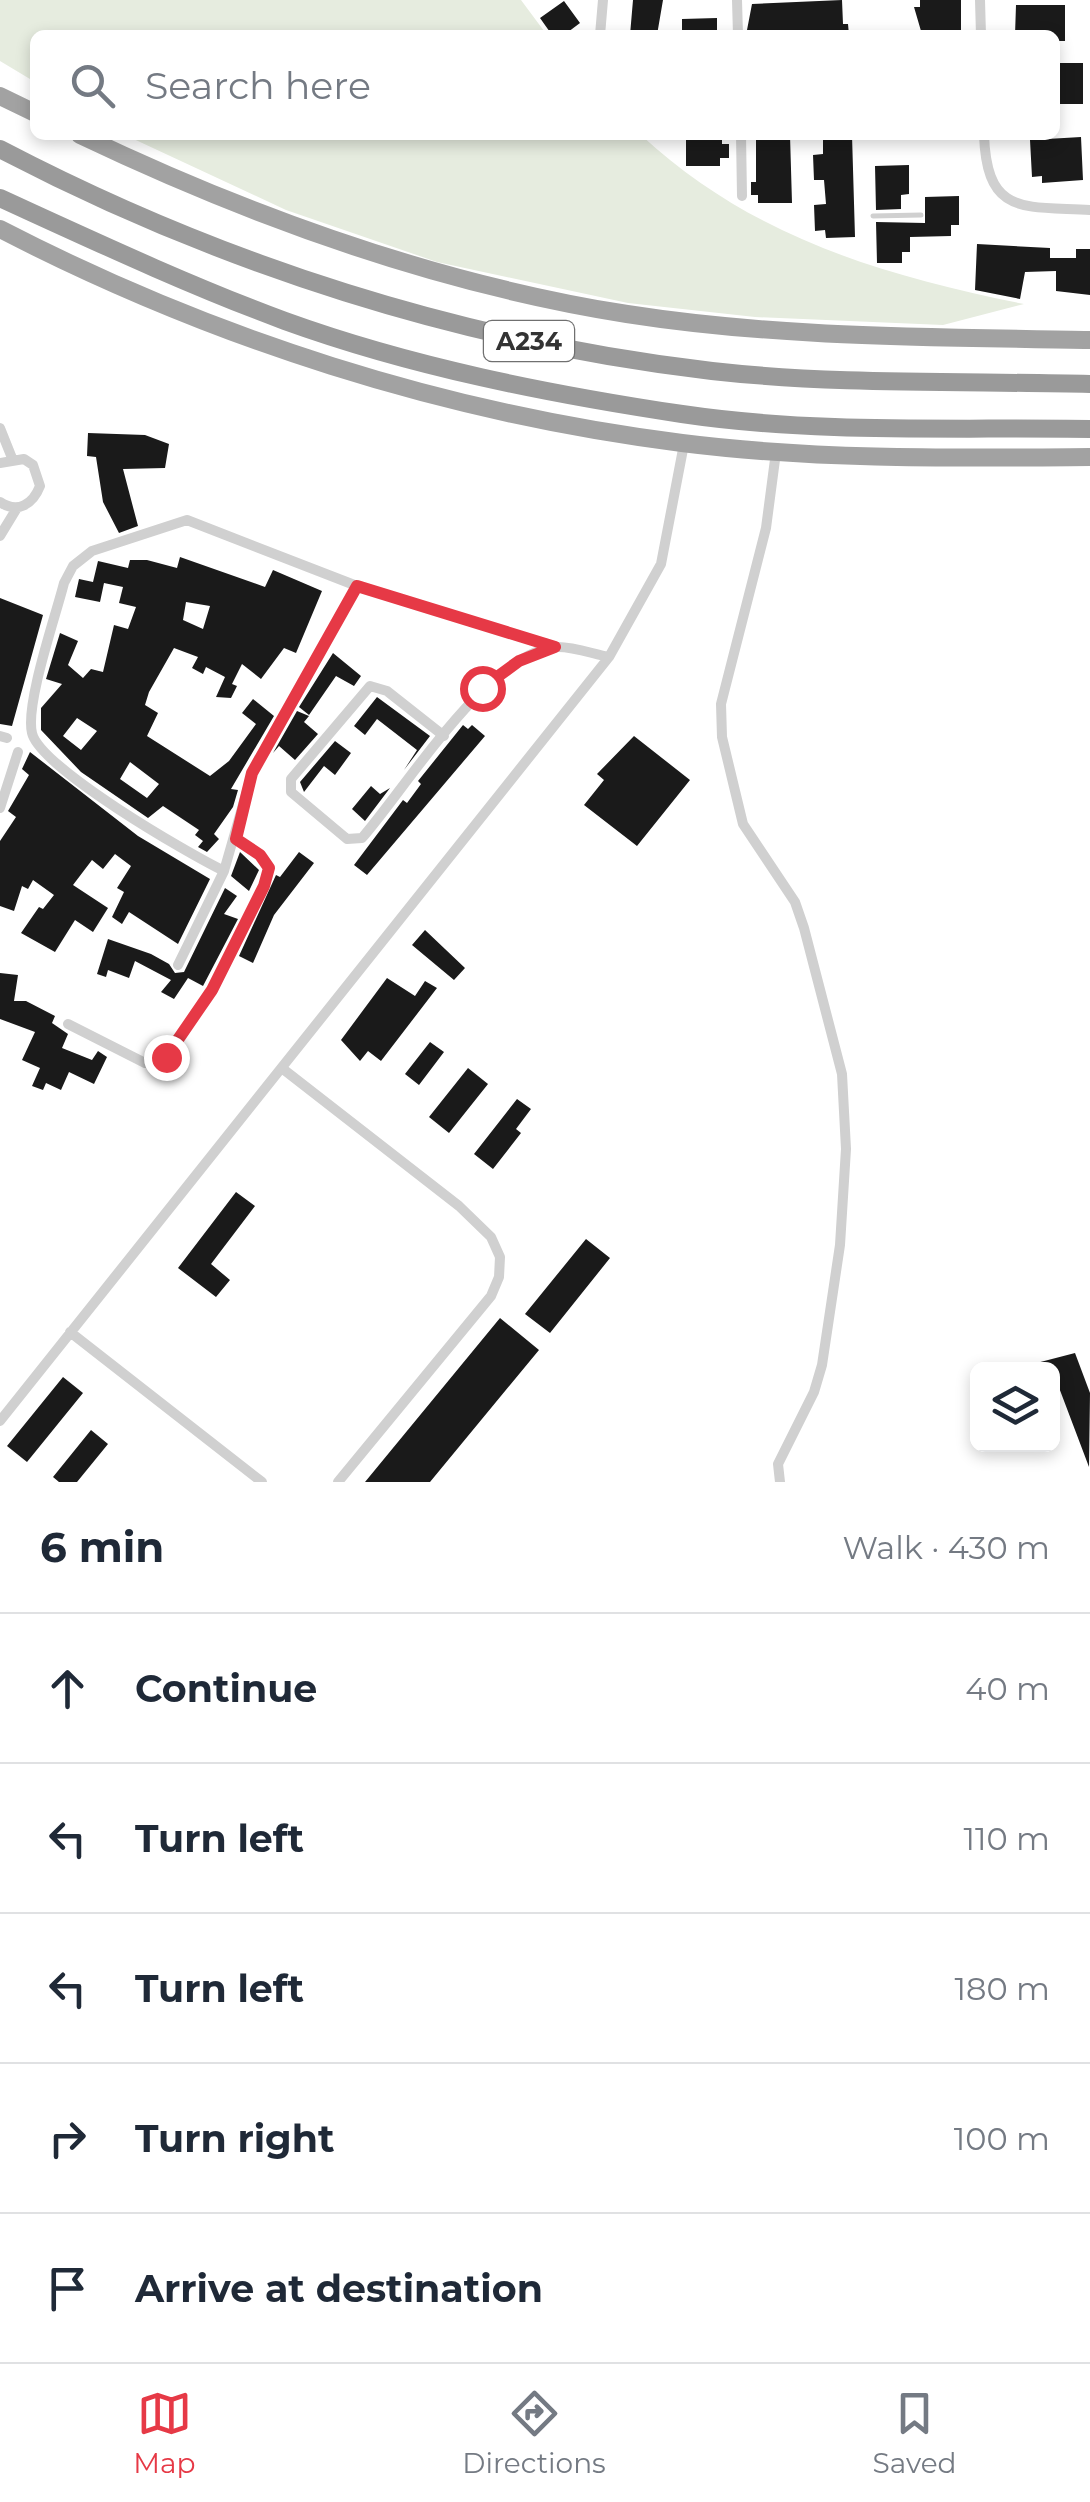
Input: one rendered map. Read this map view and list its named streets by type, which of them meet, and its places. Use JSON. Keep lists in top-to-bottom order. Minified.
{"streets":{"highway":["A234"]},"page":{"search":"Search here","heading":["6 min","Walk · 430 m"],"list":[["Continue","40 m"],["Turn left","110 m"],["Turn left","180 m"],["Turn right","100 m"],"Arrive at destination"],"nav":["Map","Directions","Saved"]}}
